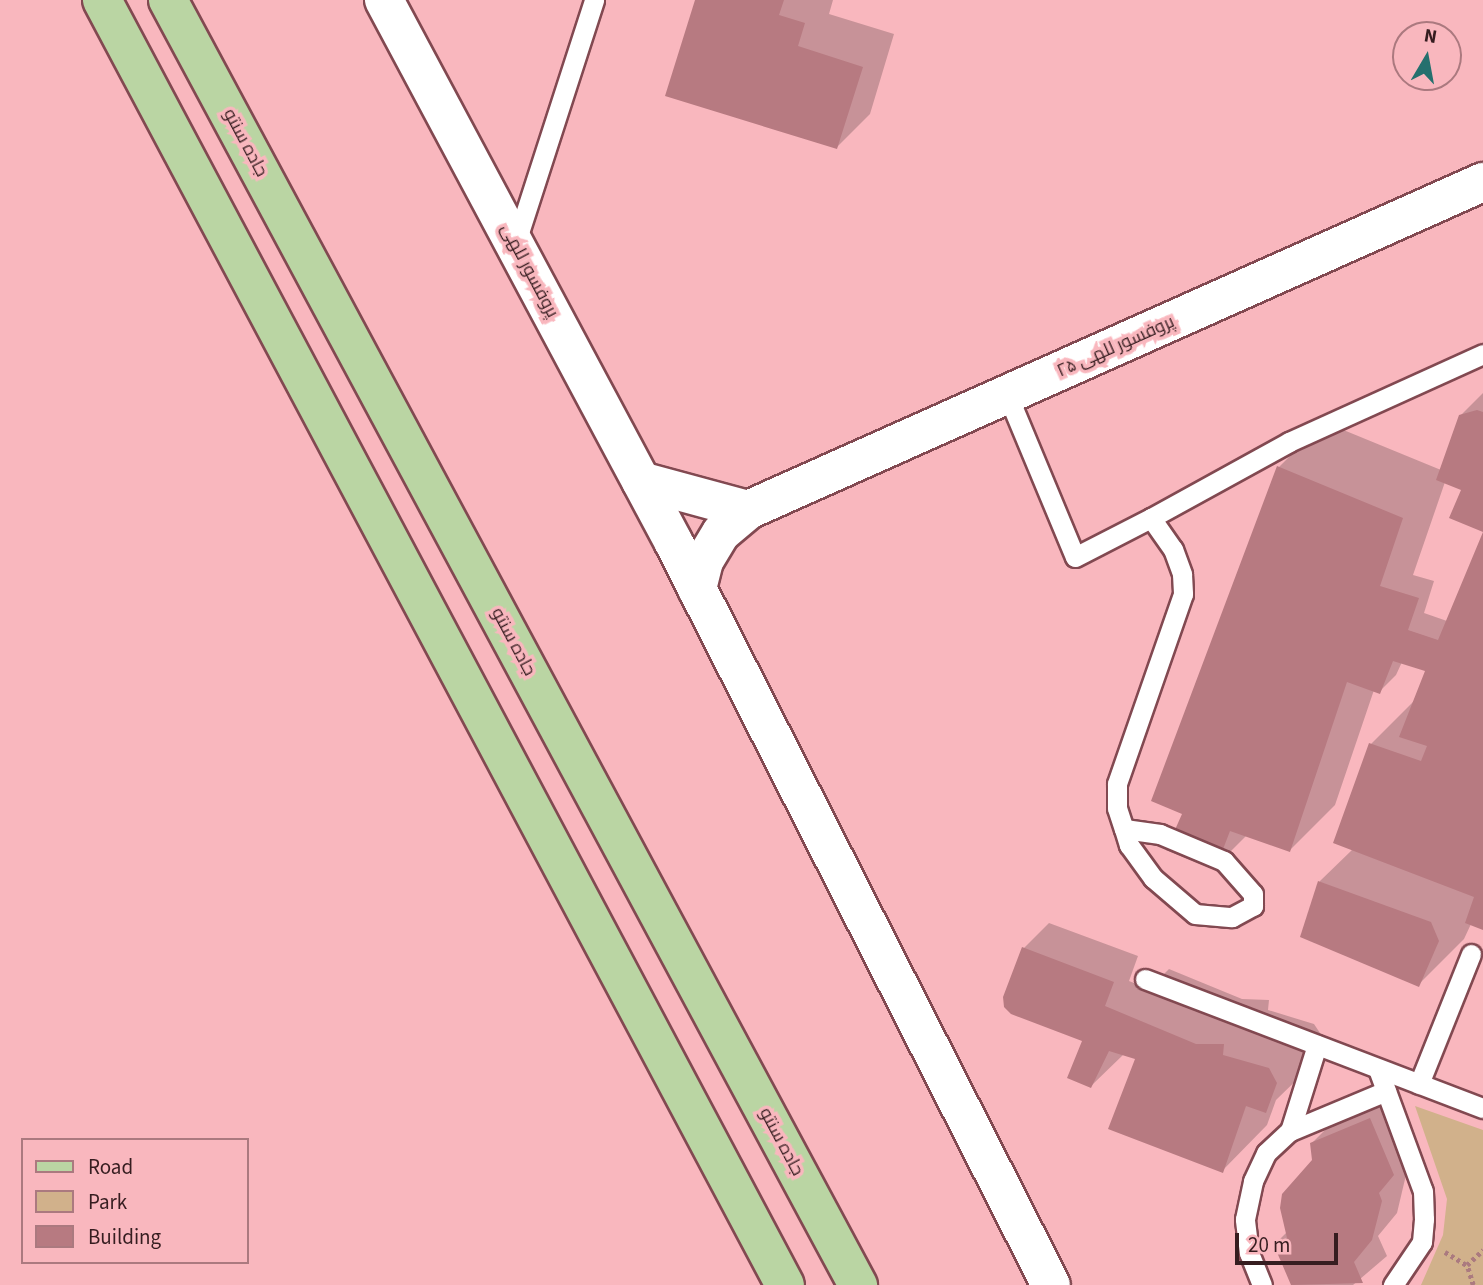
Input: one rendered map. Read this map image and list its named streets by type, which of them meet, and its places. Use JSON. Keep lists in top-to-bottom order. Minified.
{"streets":{"main road":["جاده سنتو"],"street":["پروفسور للهی","پروفسور للهی ۲۵"]},"crossings":[["پروفسور للهی","پروفسور للهی ۲۵"]],"legend":["Road","Park","Building"],"scale_bar":"20 m","north":"top"}
